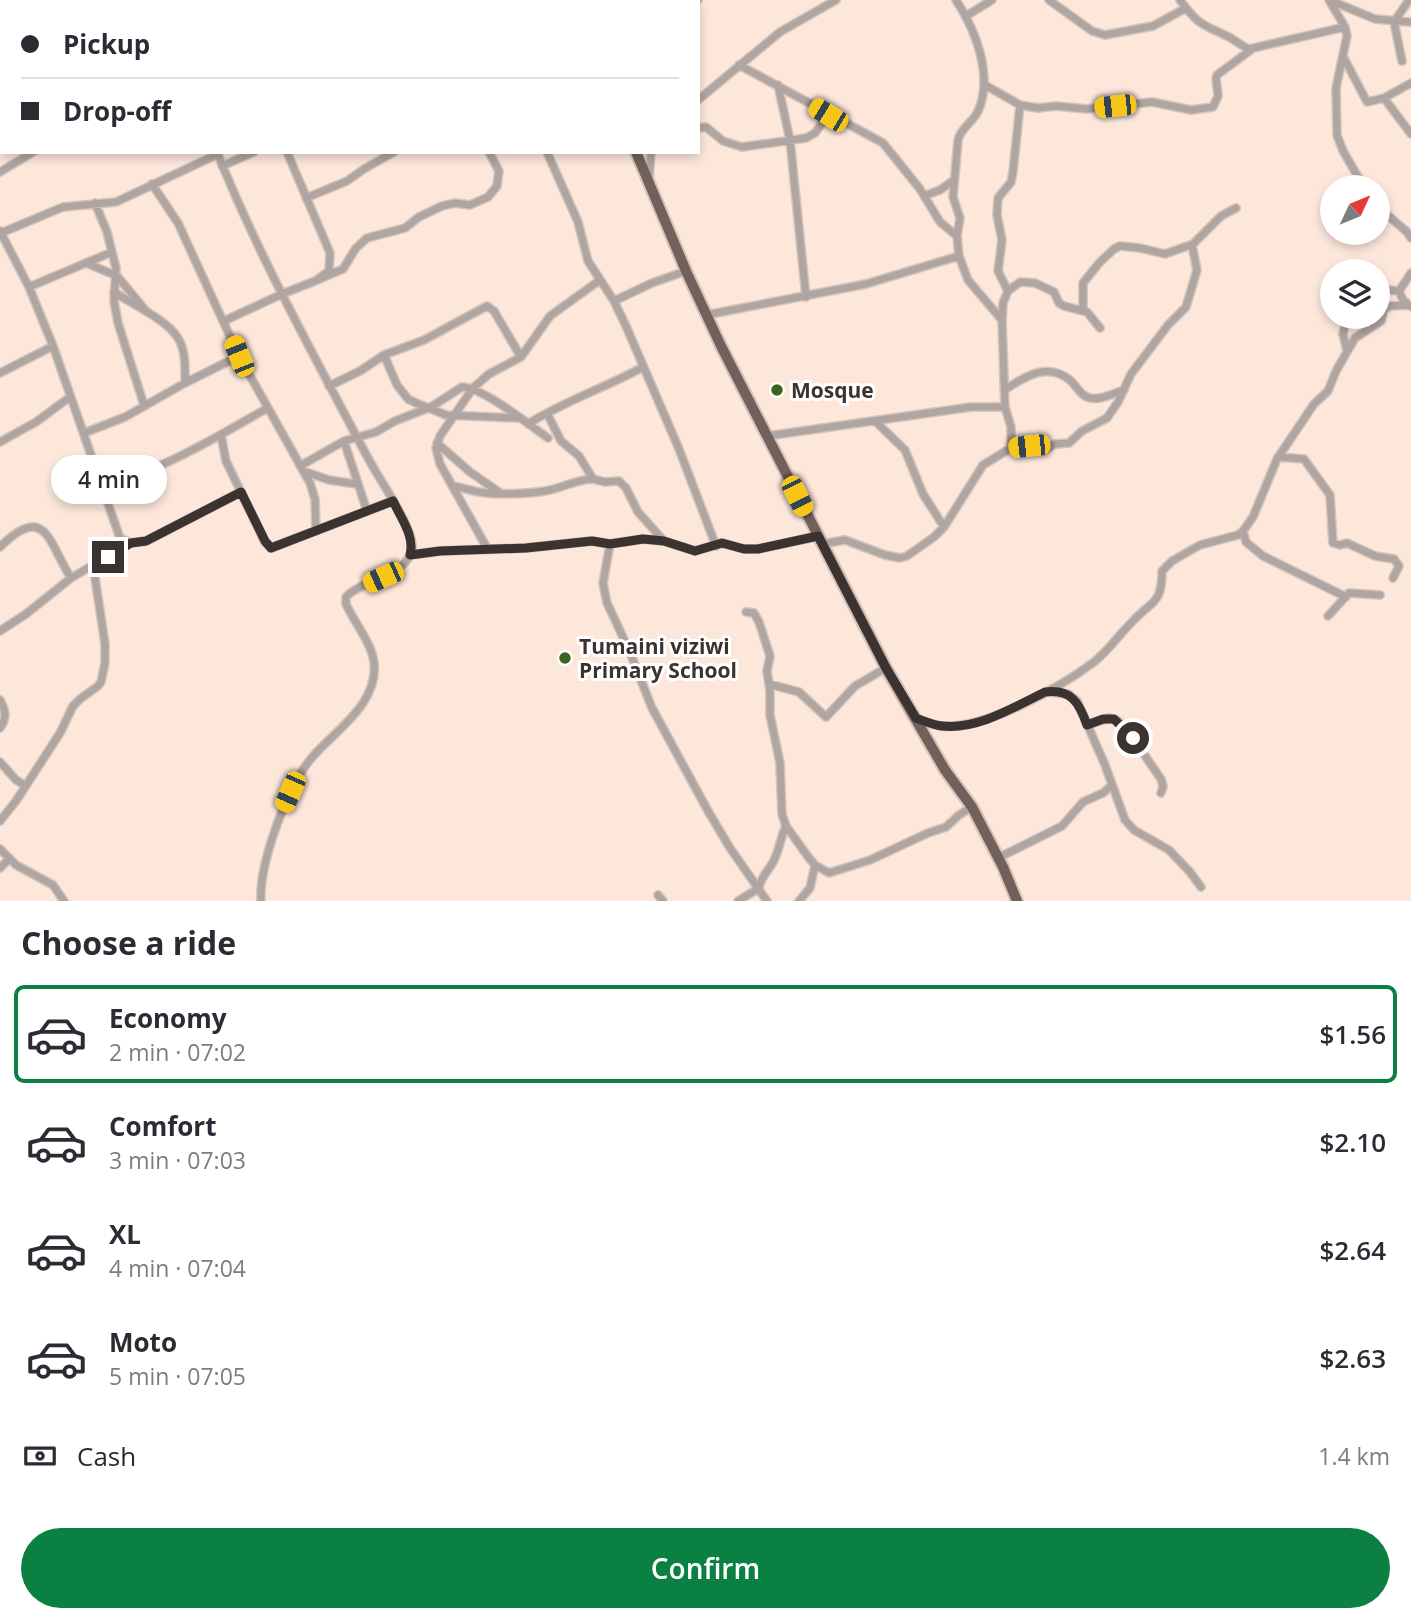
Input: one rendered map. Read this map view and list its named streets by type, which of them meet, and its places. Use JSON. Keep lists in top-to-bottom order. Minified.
{"places":["Mosque","Tumaini viziwi Primary School"],"north":"top right","page":{"banner":["Pickup","Drop-off"],"bubble":"4 min","heading":"Choose a ride","list":[{"name":"Economy","note":"2 min · 07:02","value":"$1.56"},{"name":"Comfort","note":"3 min · 07:03","value":"$2.10"},{"name":"XL","note":"4 min · 07:04","value":"$2.64"},{"name":"Moto","note":"5 min · 07:05","value":"$2.63"}],"pay":["Cash","1.4 km"],"buttons":"Confirm"}}
